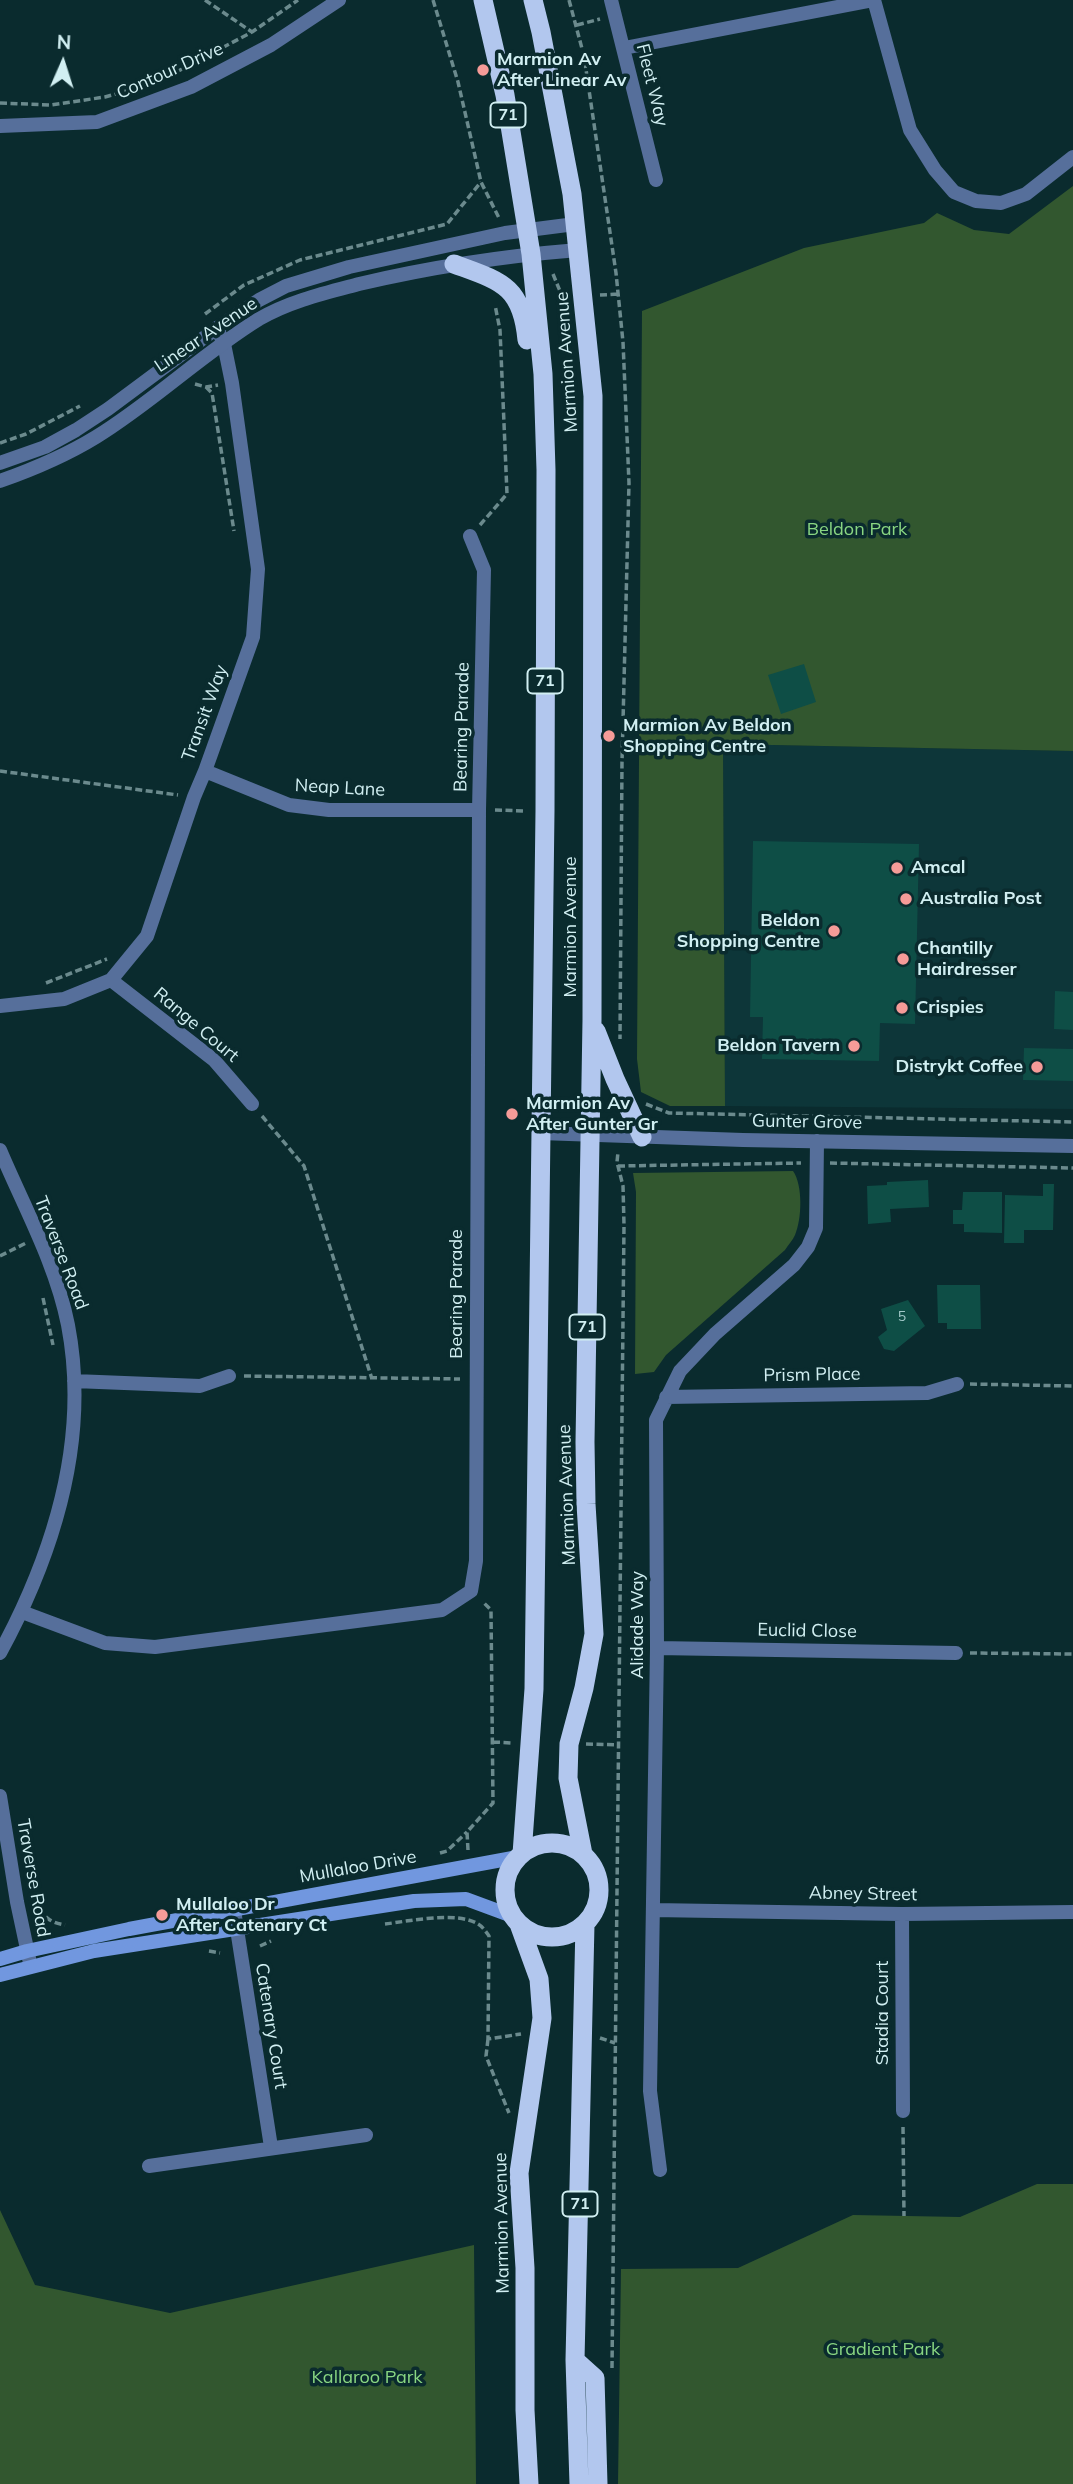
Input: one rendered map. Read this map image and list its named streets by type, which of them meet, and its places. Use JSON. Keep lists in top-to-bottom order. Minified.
{"streets":{"highway":["71","Marmion Avenue"],"main road":["Mullaloo Drive"],"street":["Contour Drive","Fleet Way","Linear Avenue","Transit Way","Bearing Parade","Neap Lane","Range Court","Gunter Grove","Traverse Road","Prism Place","Alidade Way","Euclid Close","Abney Street","Stadia Court","Catenary Court"]},"crossings":[["71","Marmion Avenue"],["71","Mullaloo Drive"],["Linear Avenue","Marmion Avenue"],["Linear Avenue","Transit Way"],["Marmion Avenue","Gunter Grove"],["Marmion Avenue","Mullaloo Drive"],["Transit Way","Neap Lane"],["Transit Way","Range Court"],["Bearing Parade","Neap Lane"],["Gunter Grove","Alidade Way"],["Traverse Road","Mullaloo Drive"],["Prism Place","Alidade Way"],["Alidade Way","Euclid Close"],["Alidade Way","Abney Street"],["Mullaloo Drive","Catenary Court"],["Abney Street","Stadia Court"]],"parks":["Beldon Park","Gradient Park","Kallaroo Park"],"places":["Marmion Av After Linear Av","Marmion Av Beldon Shopping Centre","Amcal","Australia Post","Beldon Shopping Centre","Chantilly Hairdresser","Crispies","Beldon Tavern","Distrykt Coffee","Marmion Av After Gunter Gr","Mullaloo Dr After Catenary Ct"],"house_numbers":["5"],"north":"top"}
